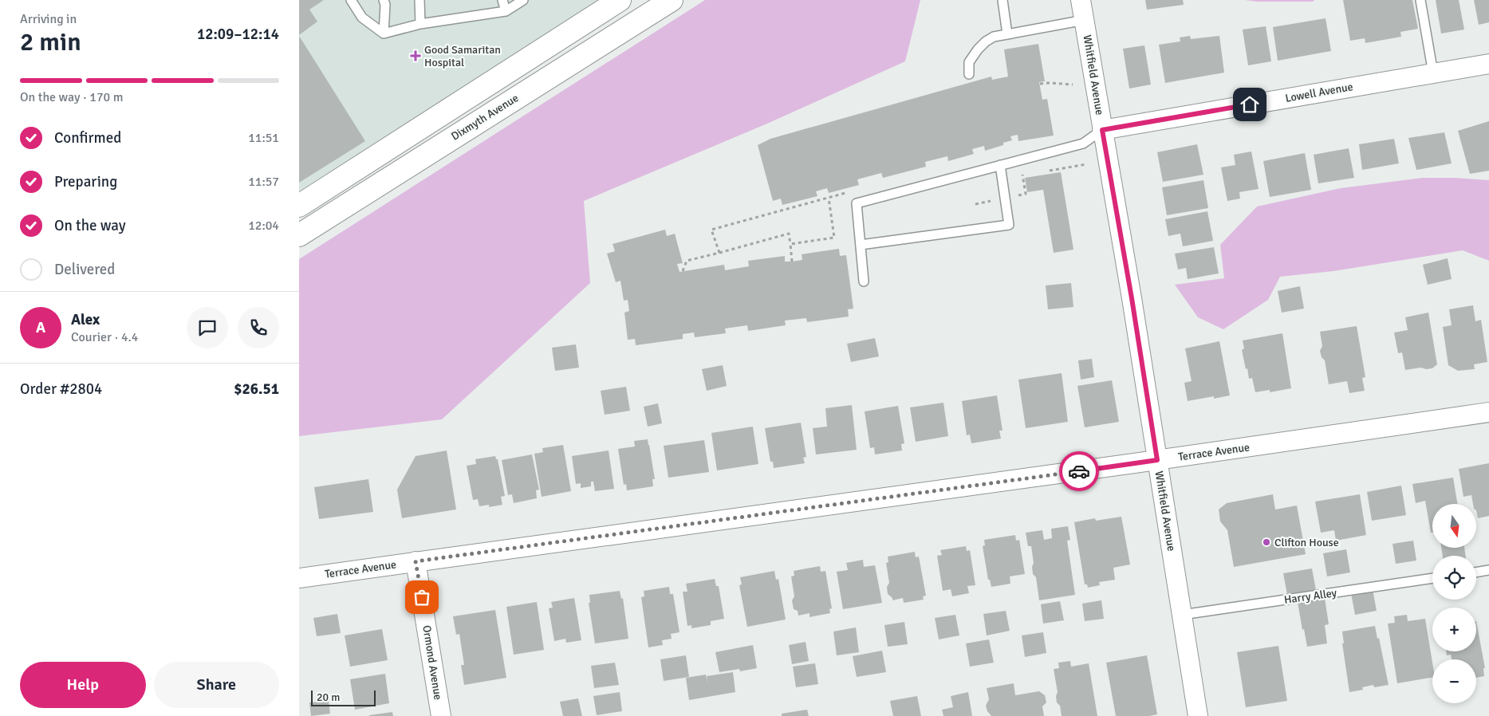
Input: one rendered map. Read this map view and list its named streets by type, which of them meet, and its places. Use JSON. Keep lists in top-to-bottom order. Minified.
{"streets":{"street":["Whitfield Avenue","Lowell Avenue","Dixmyth Avenue","Terrace Avenue","Ormond Avenue"],"lane":["Harry Alley"]},"crossings":[["Whitfield Avenue","Lowell Avenue"],["Whitfield Avenue","Terrace Avenue"],["Whitfield Avenue","Harry Alley"],["Terrace Avenue","Ormond Avenue"]],"places":{"health":["Good Samaritan Hospital"],"other":["Clifton House"]},"scale_bar":"20 m","north":"bottom","page":{"heading":["2 min","Arriving in","12:09–12:14"],"panel":["Alex","Courier · 4.4","Order #2804","$26.51"],"bar":"On the way · 170 m","list":[["Confirmed","11:51"],["Preparing","11:57"],["On the way","12:04"],"Delivered"],"round":"A","map_buttons":["+","−"],"buttons":["Help","Share"],"scale":"20 m"}}
